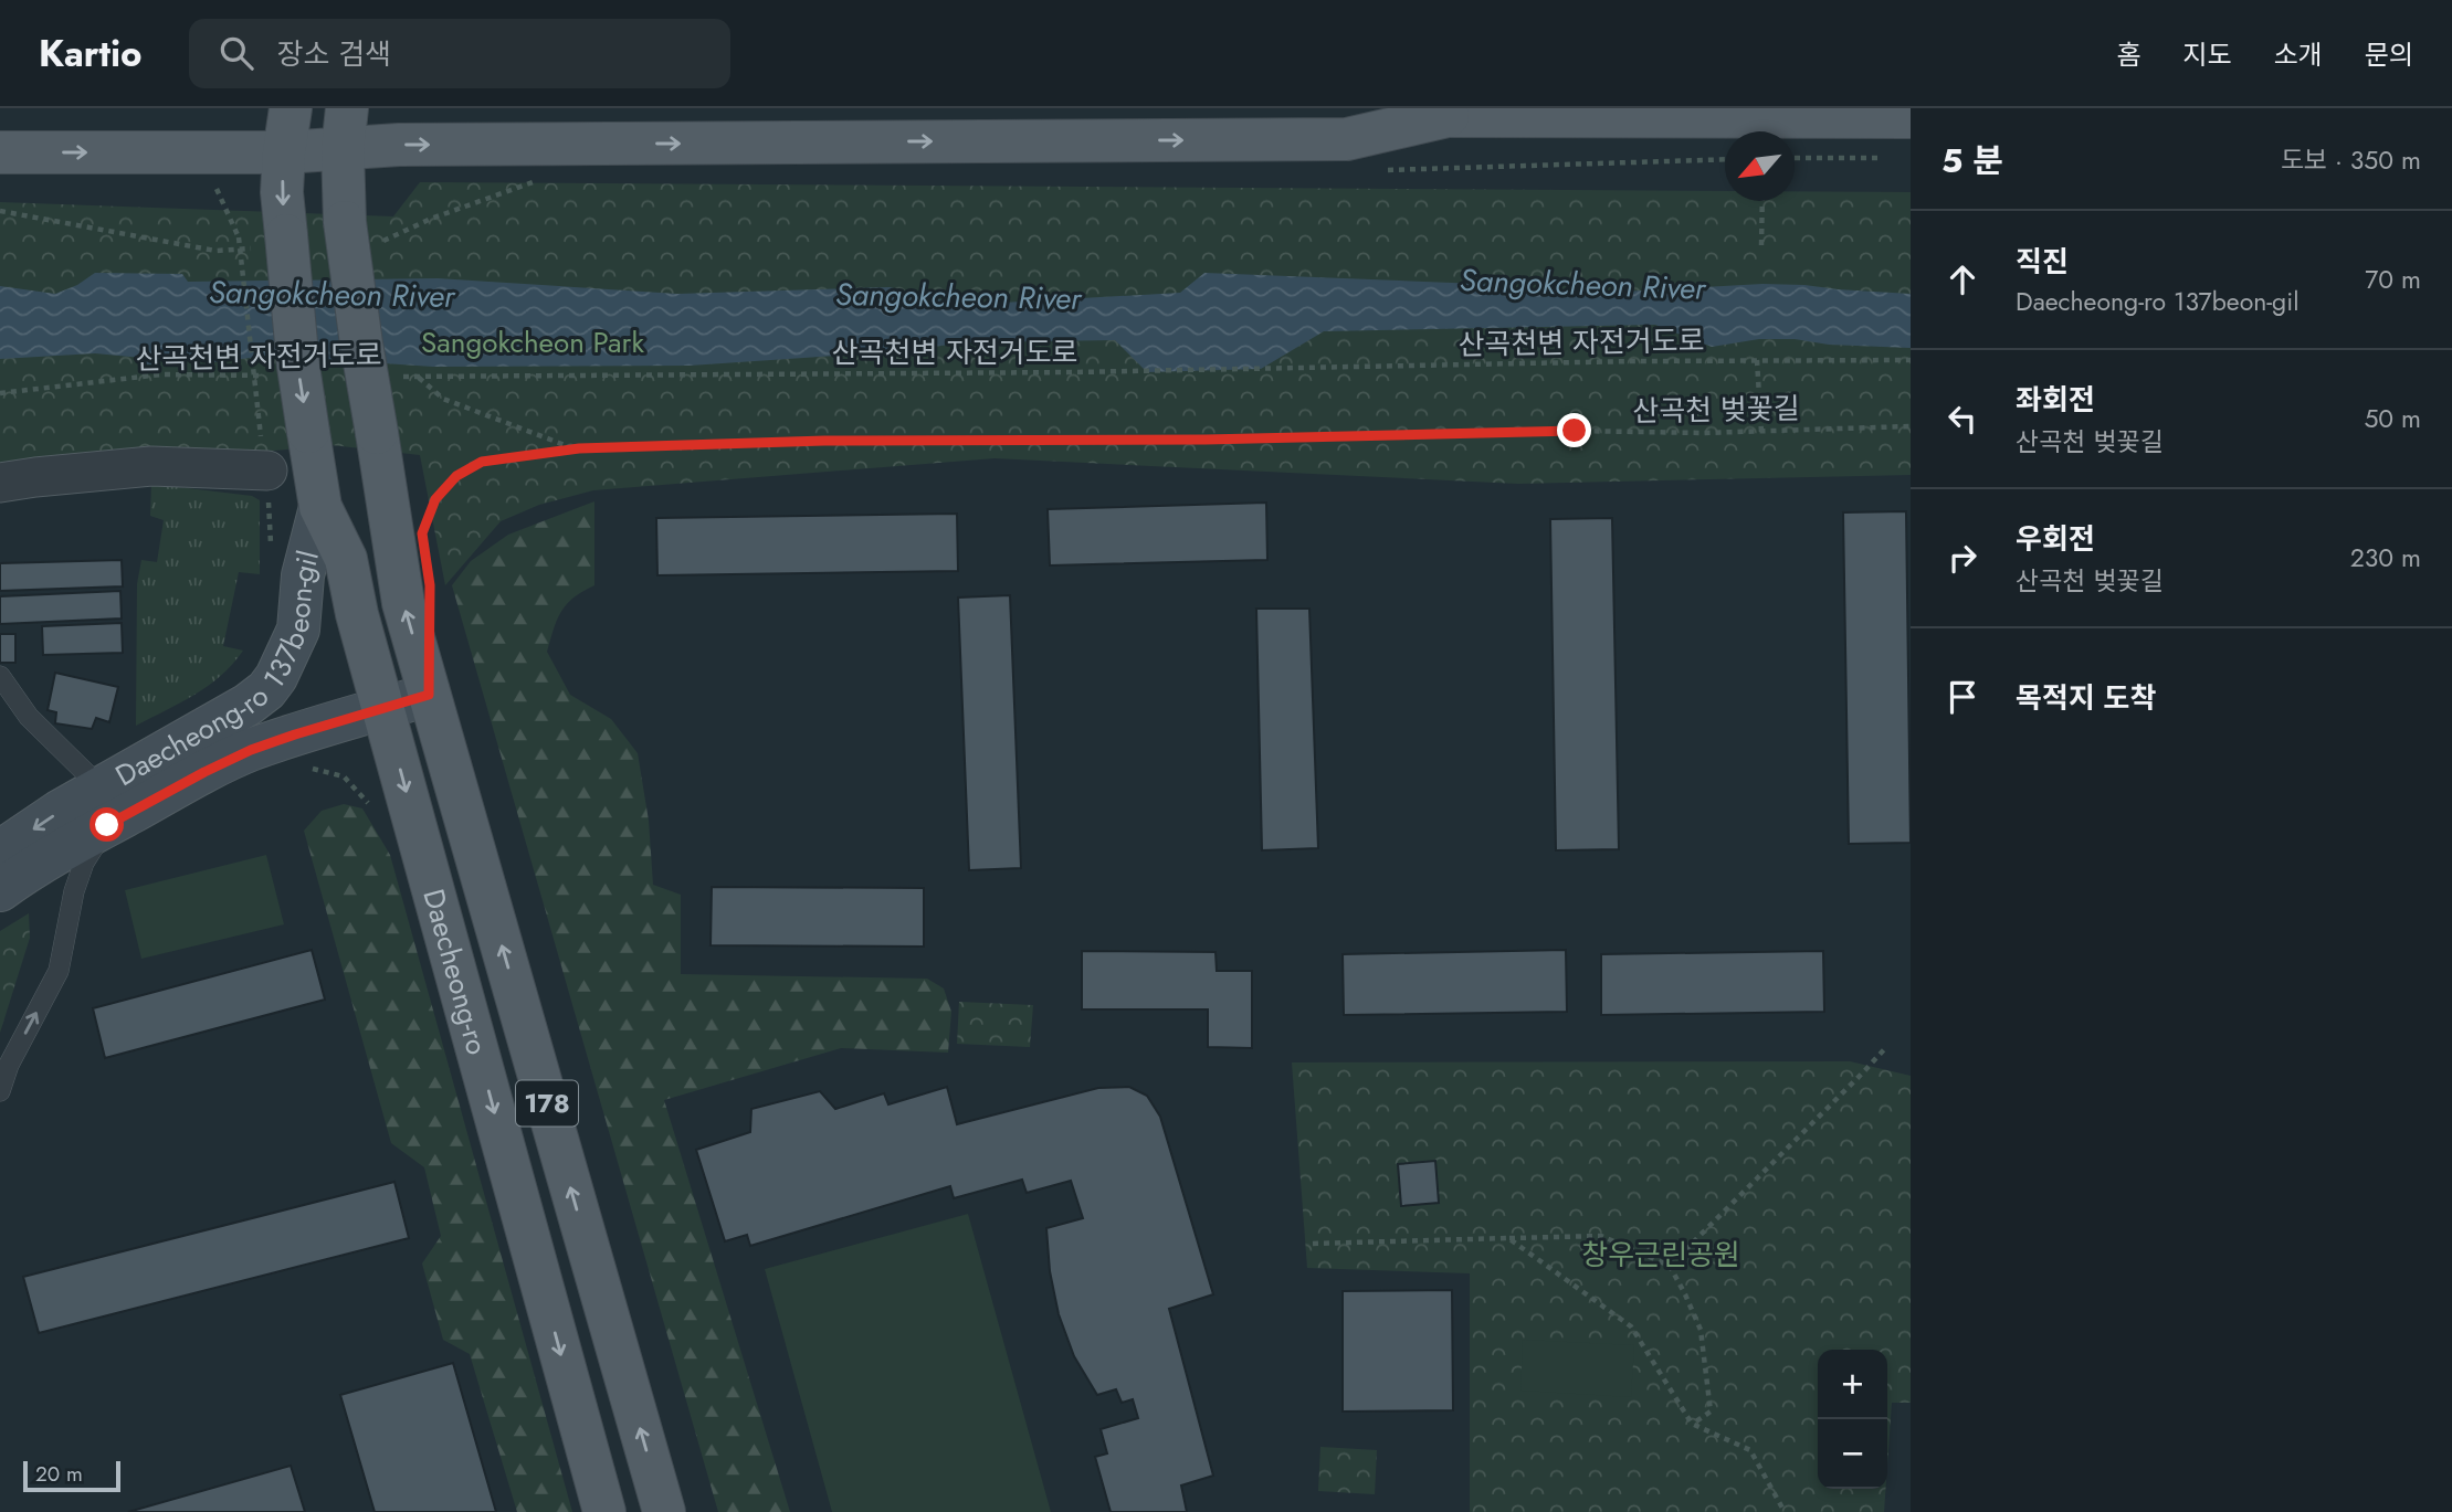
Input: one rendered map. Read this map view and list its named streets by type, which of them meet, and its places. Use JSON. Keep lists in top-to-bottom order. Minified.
{"streets":{"main road":["Daecheong-ro 137beon-gil","Daecheong-ro","178"],"path":["산곡천변 자전거도로","산곡천 벚꽃길"]},"crossings":[["Daecheong-ro 137beon-gil","Daecheong-ro"],["Daecheong-ro","178"]],"water":["Sangokcheon River"],"parks":["Sangokcheon Park","창우근린공원"],"scale_bar":"20 m","north":"bottom left","page":{"header":"Kartio","search":"장소 검색","nav":["홈","지도","소개","문의"],"heading":["5 분","도보 · 350 m"],"list":[["직진","Daecheong-ro 137beon-gil","70 m"],["좌회전","산곡천 벚꽃길","50 m"],["우회전","산곡천 벚꽃길","230 m"],"목적지 도착"],"map_buttons":["+","−"],"scale":"20 m"}}
